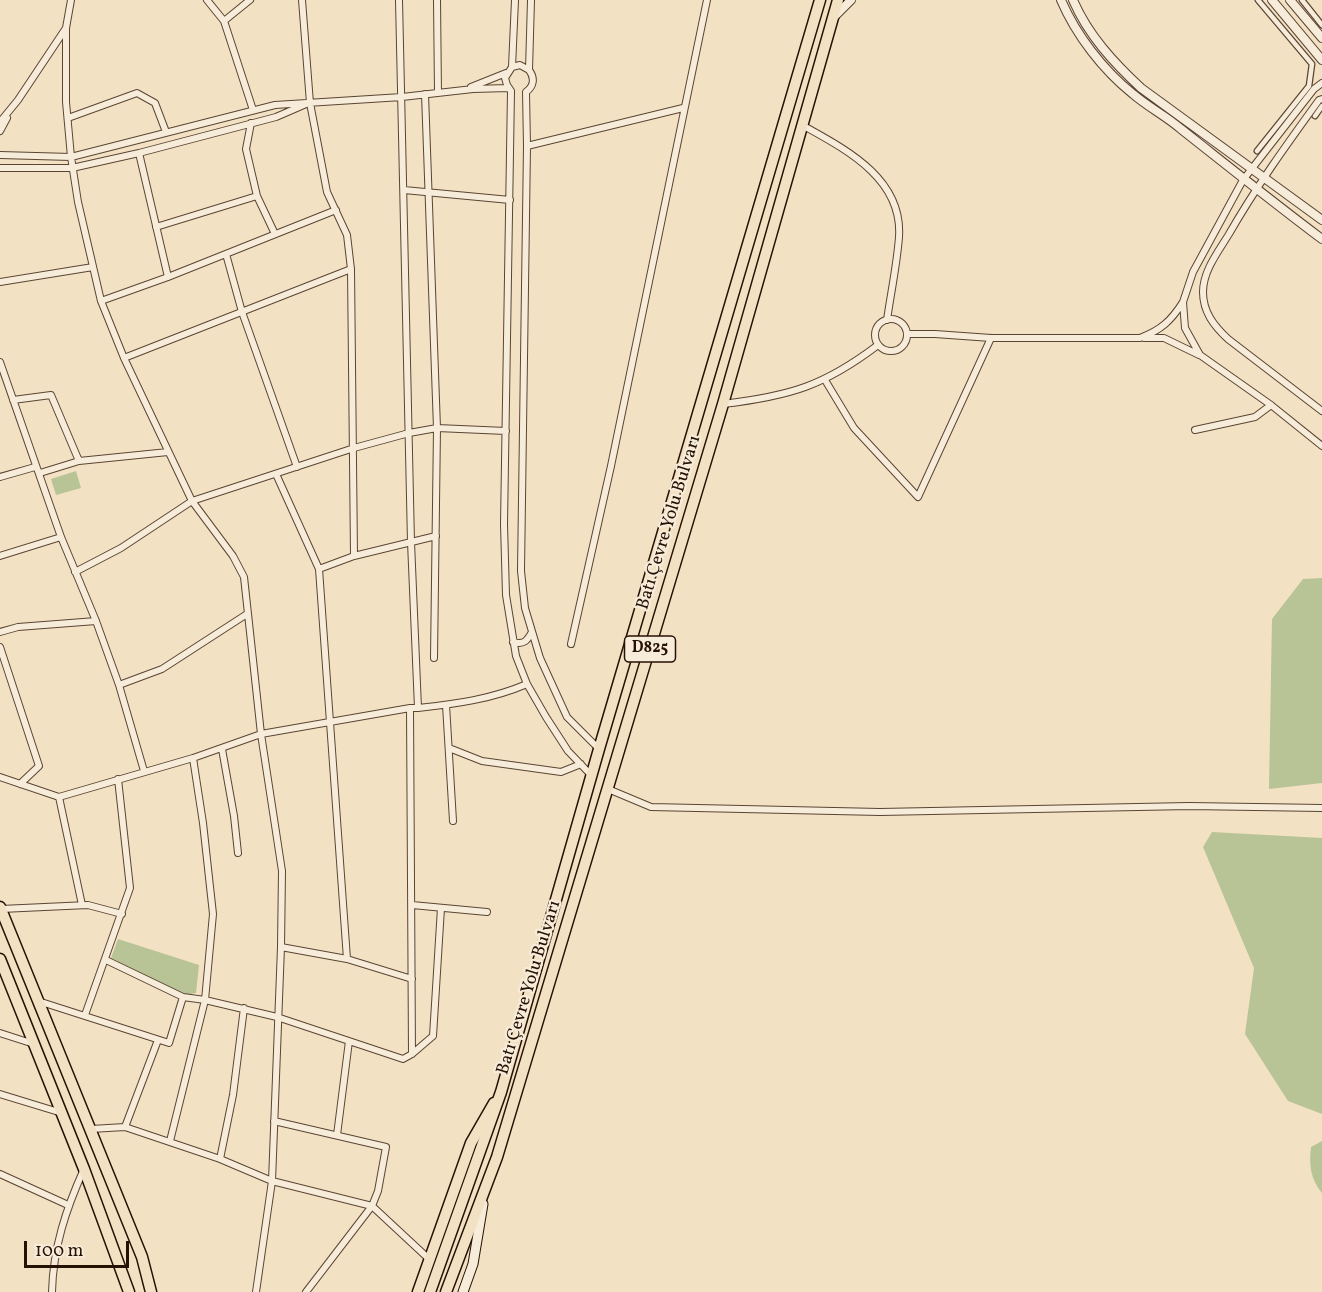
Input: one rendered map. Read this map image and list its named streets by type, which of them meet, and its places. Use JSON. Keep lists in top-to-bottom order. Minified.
{"streets":{"main road":["Batı Çevre Yolu Bulvarı","D825"]},"scale_bar":"100 m"}
